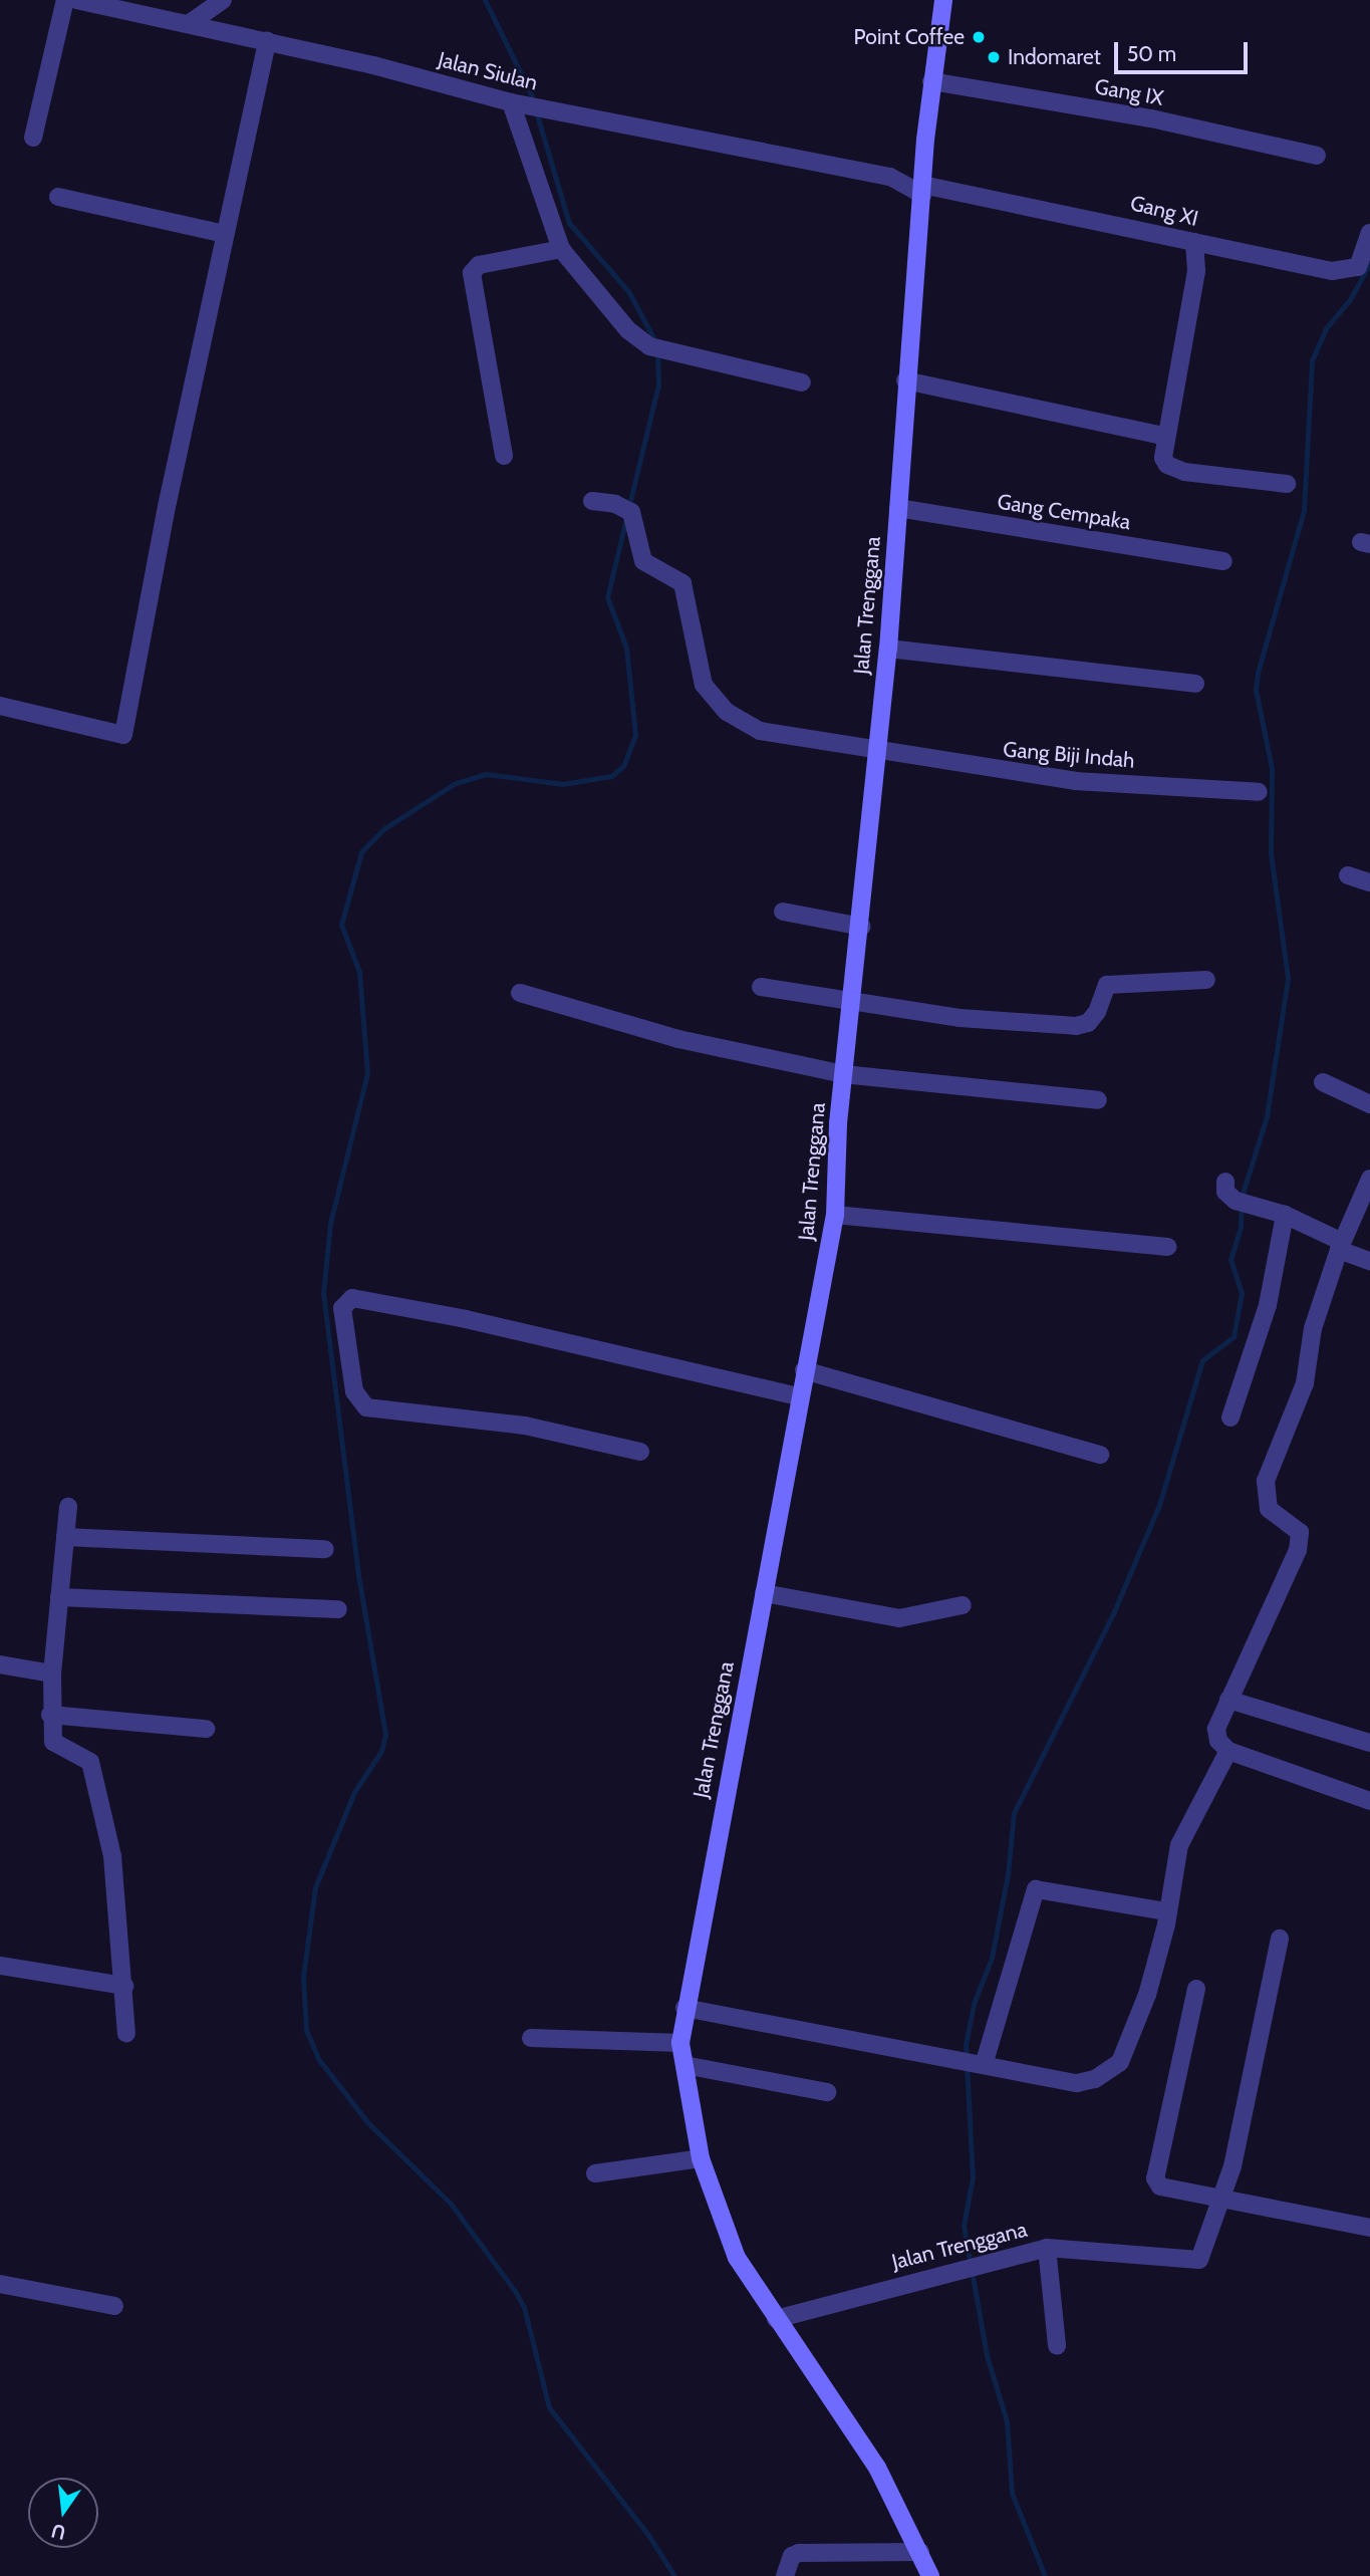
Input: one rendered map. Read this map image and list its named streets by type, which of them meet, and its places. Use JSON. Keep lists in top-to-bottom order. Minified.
{"streets":{"main road":["Jalan Trenggana"],"street":["Jalan Siulan","Gang IX","Gang XI","Gang Cempaka","Gang Biji Indah"]},"crossings":[["Jalan Siulan","Gang XI"],["Jalan Siulan","Jalan Trenggana"],["Gang IX","Jalan Trenggana"],["Gang XI","Jalan Trenggana"],["Gang Cempaka","Jalan Trenggana"],["Jalan Trenggana","Gang Biji Indah"]],"places":["Point Coffee","Indomaret"],"scale_bar":"50 m","north":"bottom"}
